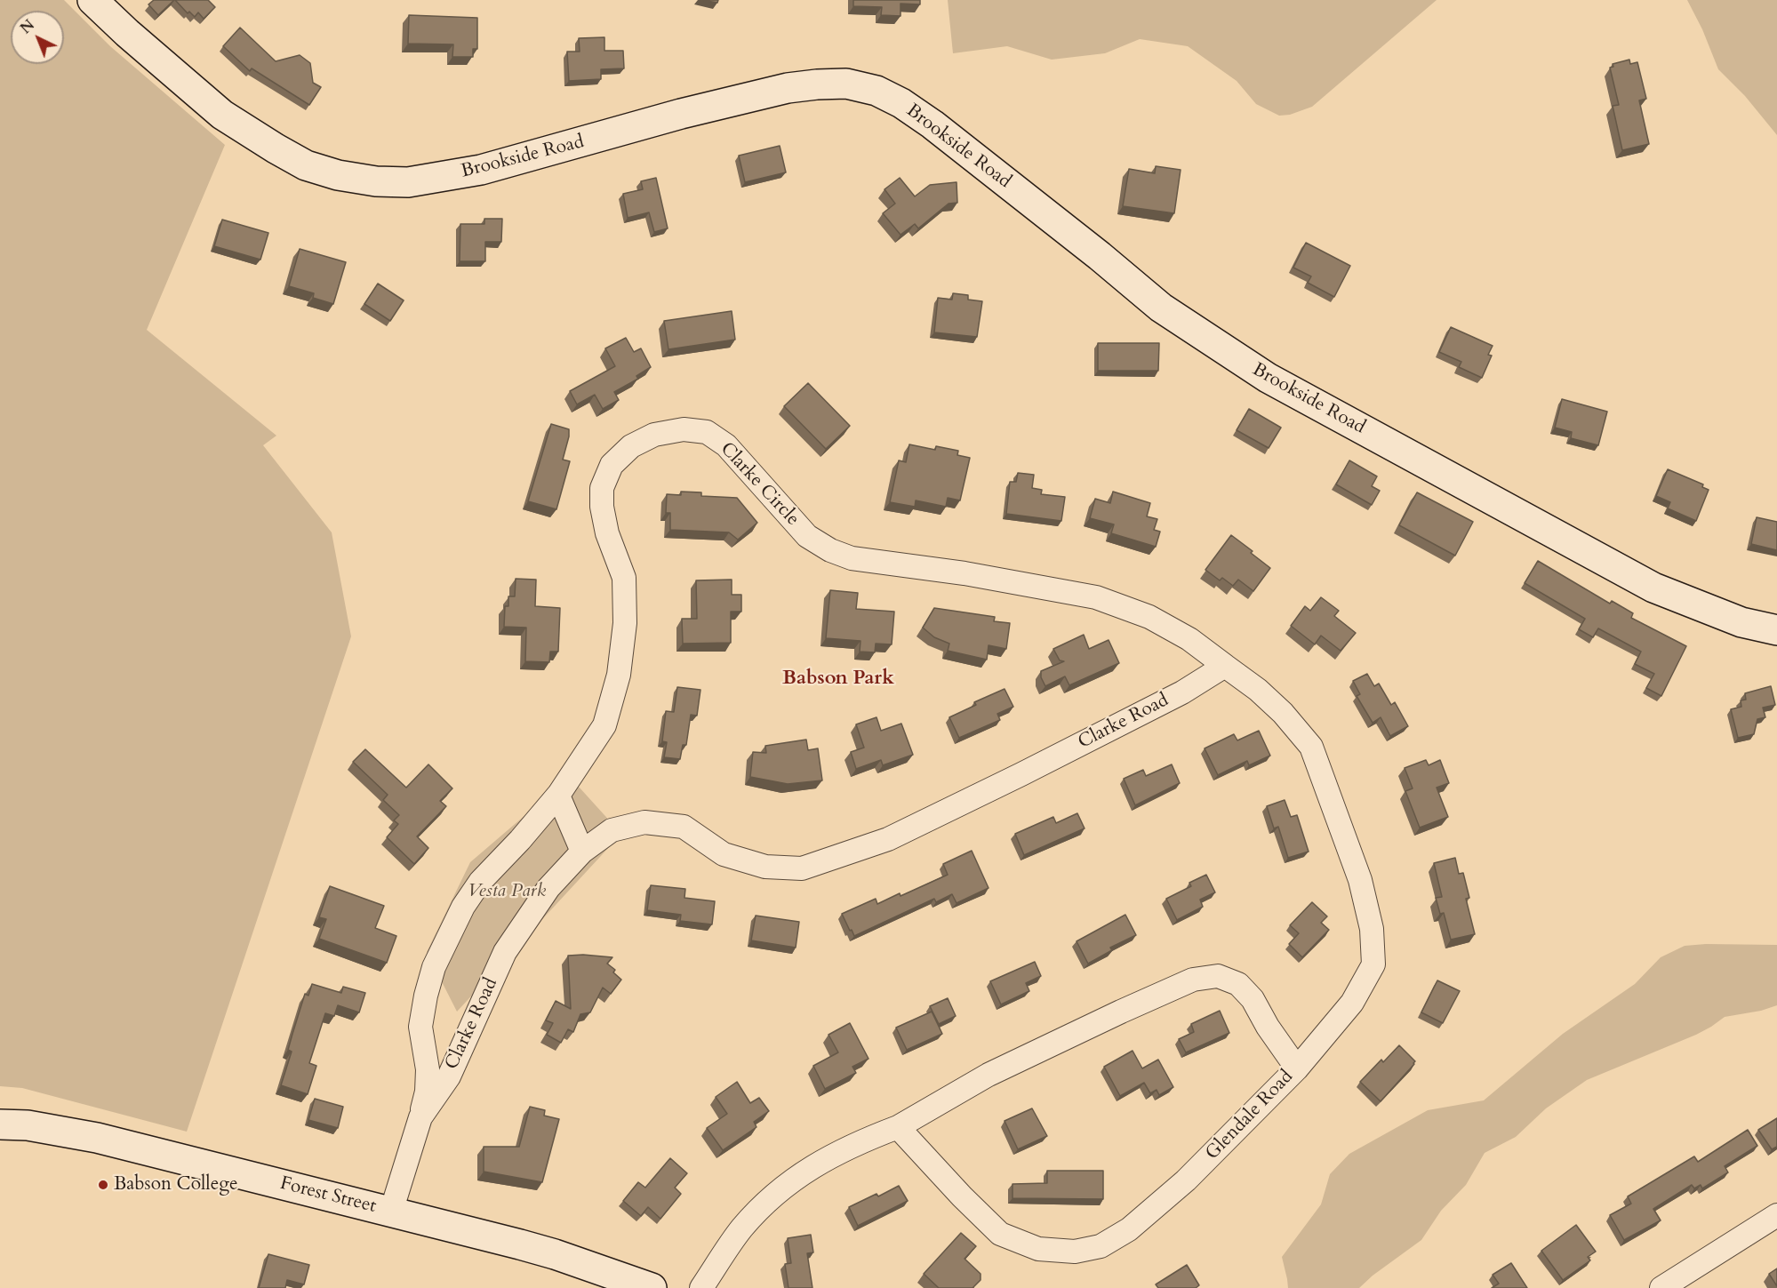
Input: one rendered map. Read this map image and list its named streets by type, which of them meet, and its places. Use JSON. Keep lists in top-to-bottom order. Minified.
{"streets":{"street":["Brookside Road","Clarke Circle","Clarke Road","Glendale Road","Forest Street"]},"crossings":[["Clarke Circle","Clarke Road"],["Clarke Road","Forest Street"]],"districts":["Babson Park"],"parks":["Vesta Park"],"places":["Babson College"],"north":"top left"}
